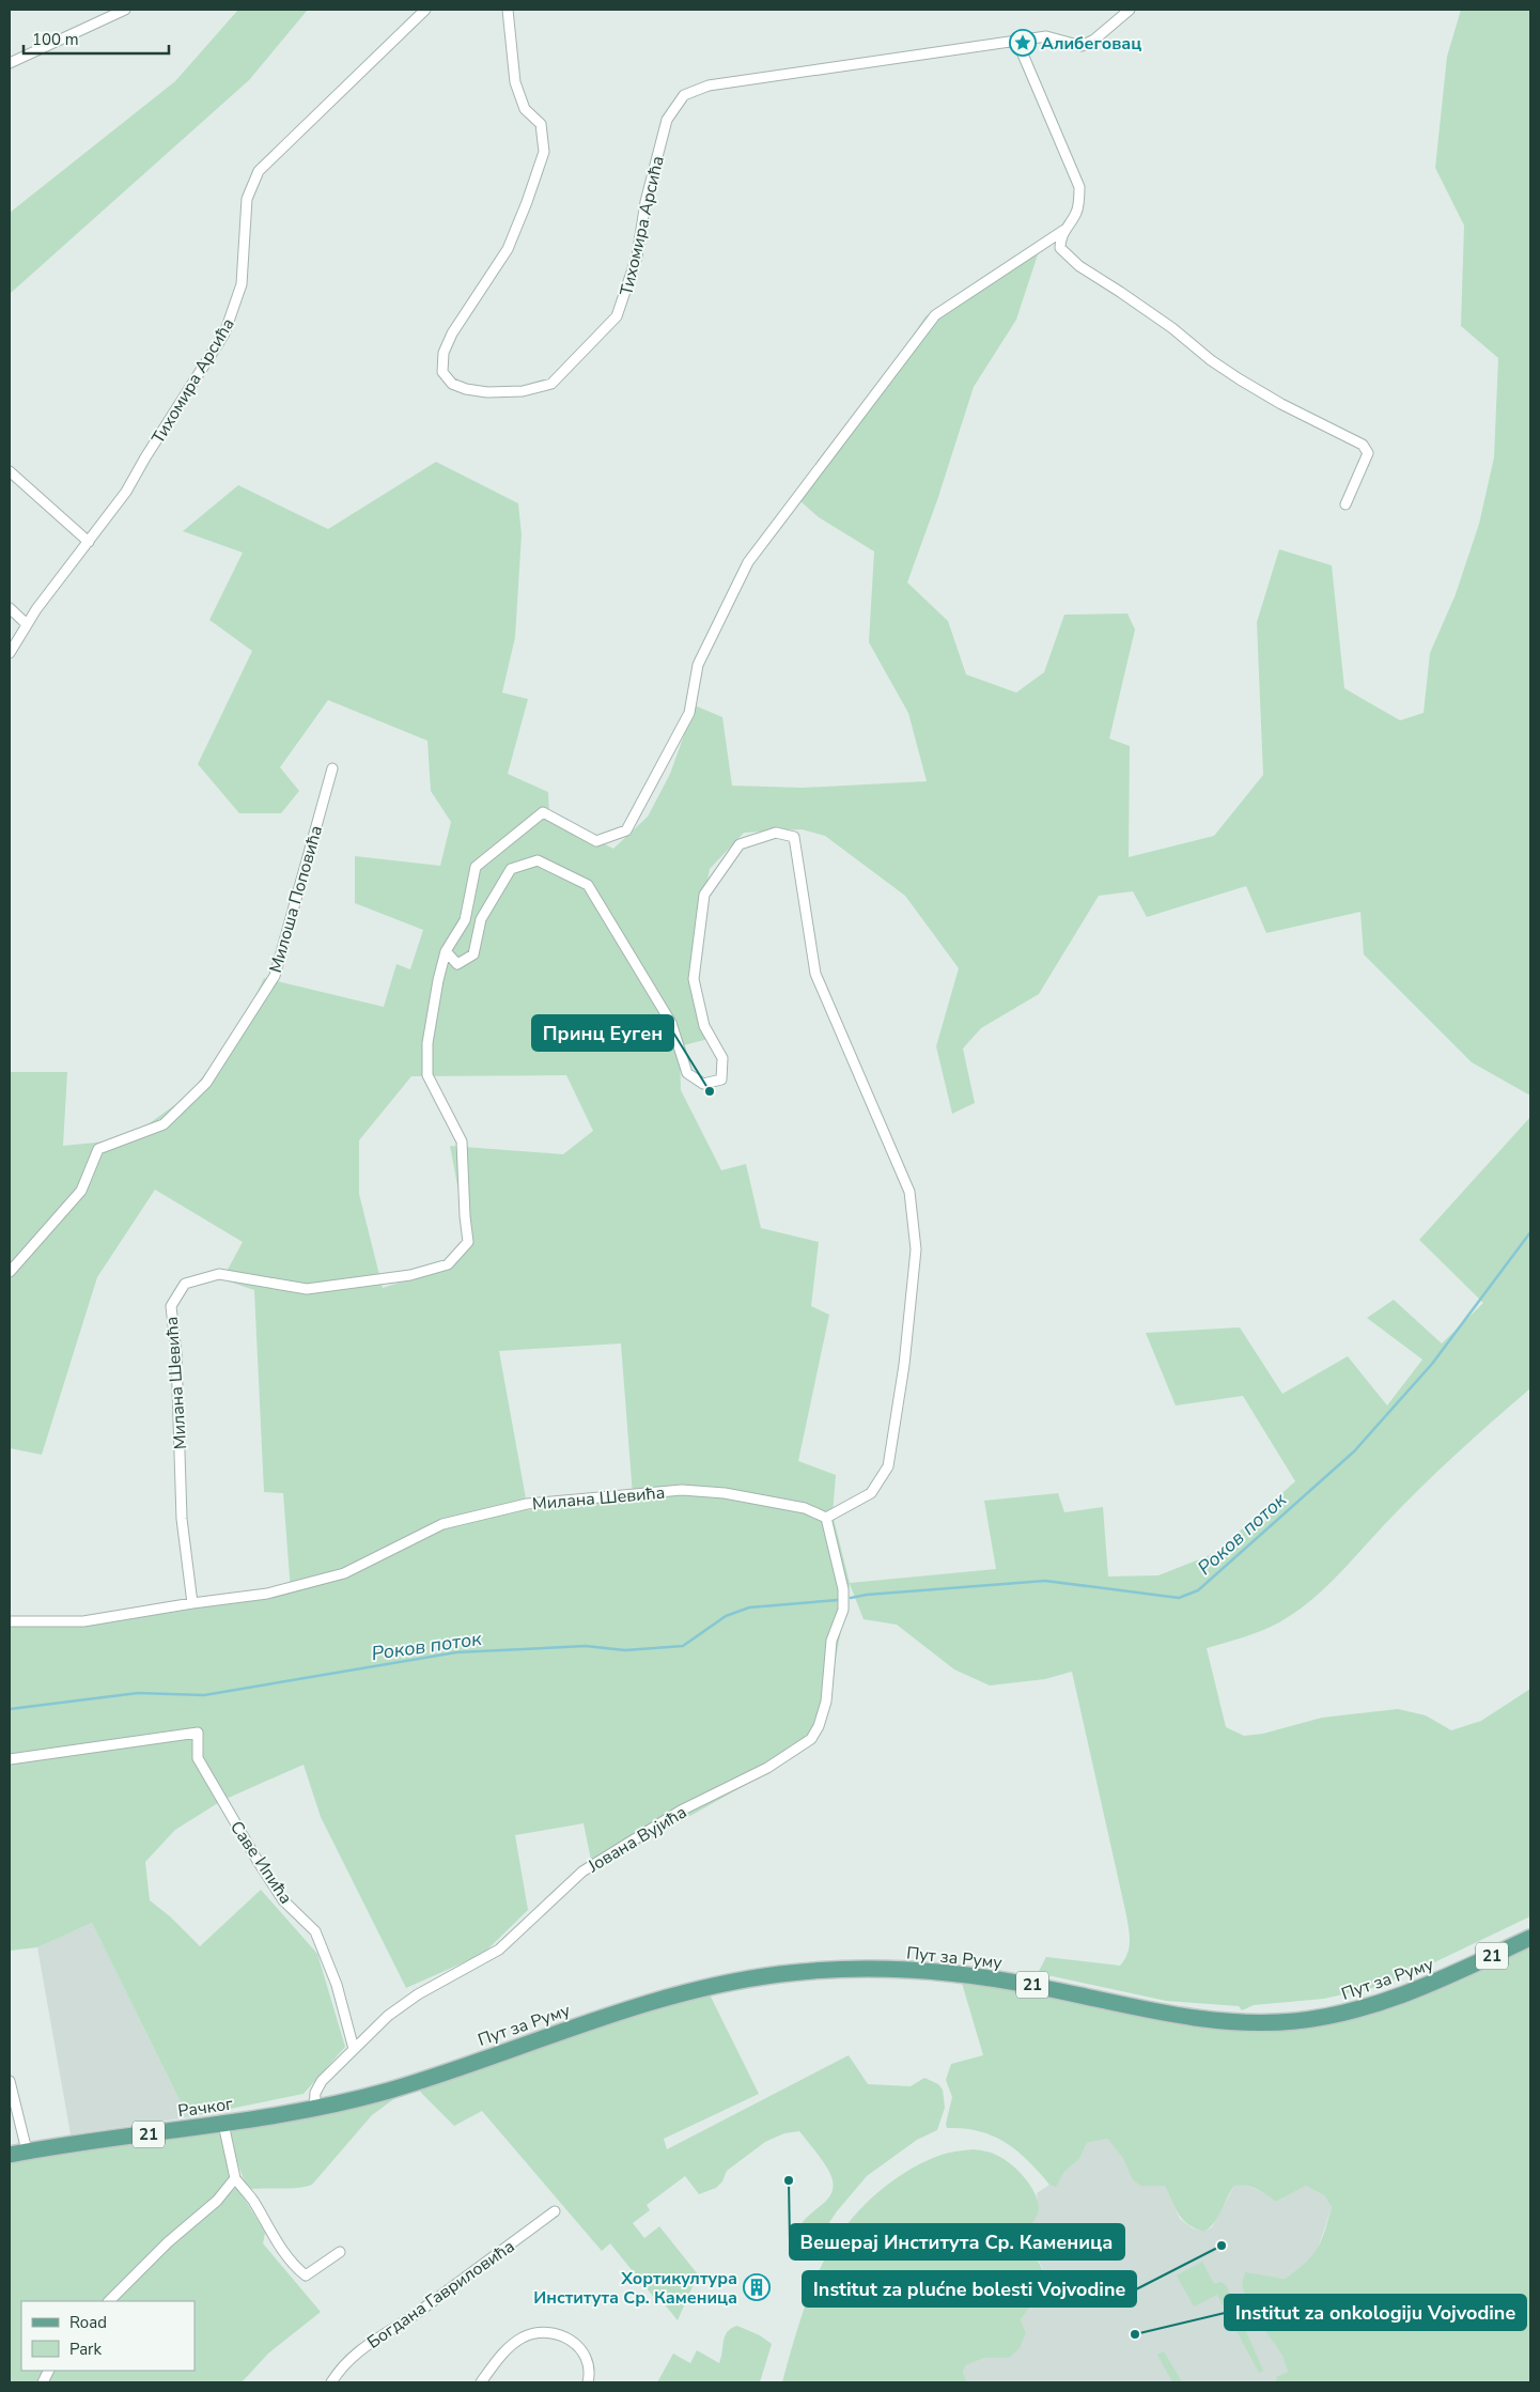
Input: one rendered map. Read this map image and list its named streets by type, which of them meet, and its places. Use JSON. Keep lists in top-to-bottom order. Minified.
{"streets":{"main road":["21","Пут за Руму","Рачког"],"street":["Тихомира Арсића","Милоша Поповића","Милана Шевића","Јована Вујића","Саве Ипића","Богдана Гавриловића"]},"crossings":[["Милана Шевића","Јована Вујића"],["Јована Вујића","Саве Ипића"],["Јована Вујића","Рачког"],["Пут за Руму","Рачког"]],"water":["Роков поток"],"places":{"place":["Алибеговац"],"other":["Принц Еуген","Вешерај Института Ср. Каменица","Institut za plućne bolesti Vojvodine","Institut za onkologiju Vojvodine"],"building":["Хортикултура Института Ср. Каменица"]},"legend":["Road","Park"],"scale_bar":"100 m"}
